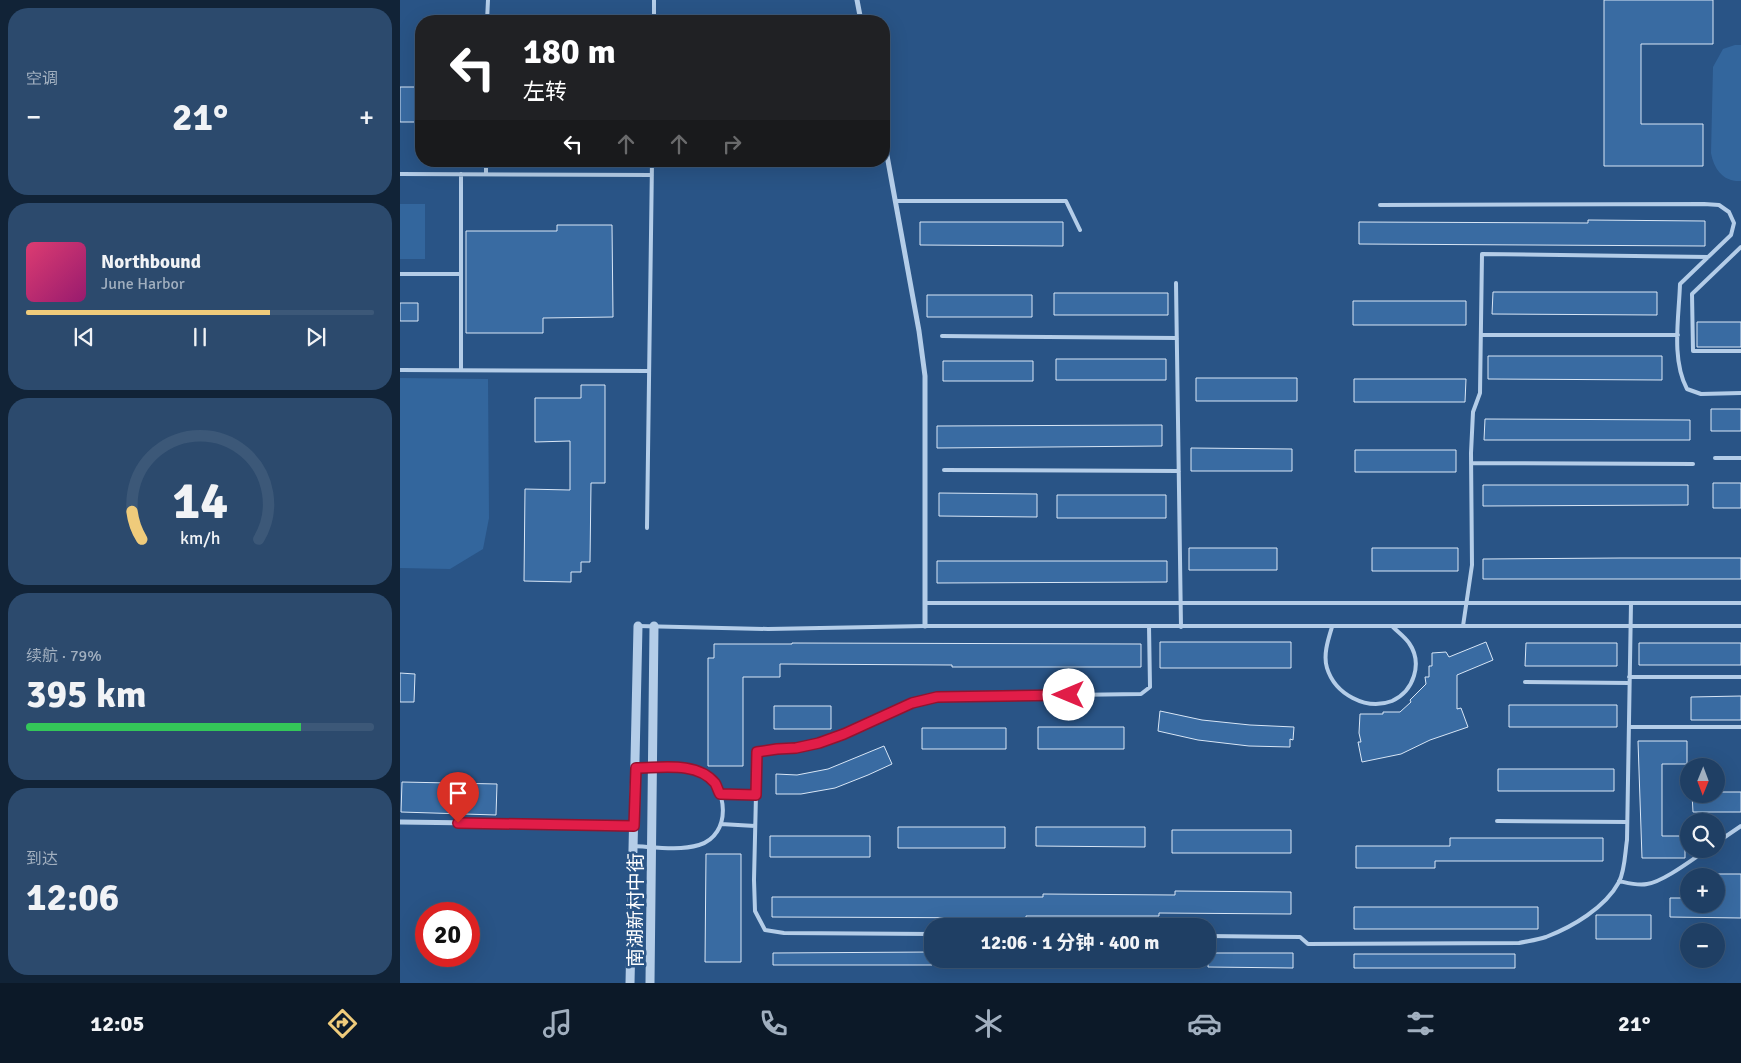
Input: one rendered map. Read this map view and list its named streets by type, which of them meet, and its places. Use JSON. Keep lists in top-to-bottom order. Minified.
{"streets":{"street":["南湖新村中街"]},"north":"bottom","page":{"tile":["空调",["续航 · 79%","395 km"],["到达","12:06"]],"turn":["180 m","左转"],"heat":["−","21°","+"],"song":["Northbound","June Harbor"],"map_buttons":["+","−"],"limit":"20","trip":"12:06 · 1 分钟 · 400 m","tabs":["12:05","21°"],"gauge":["14","km/h"]}}
